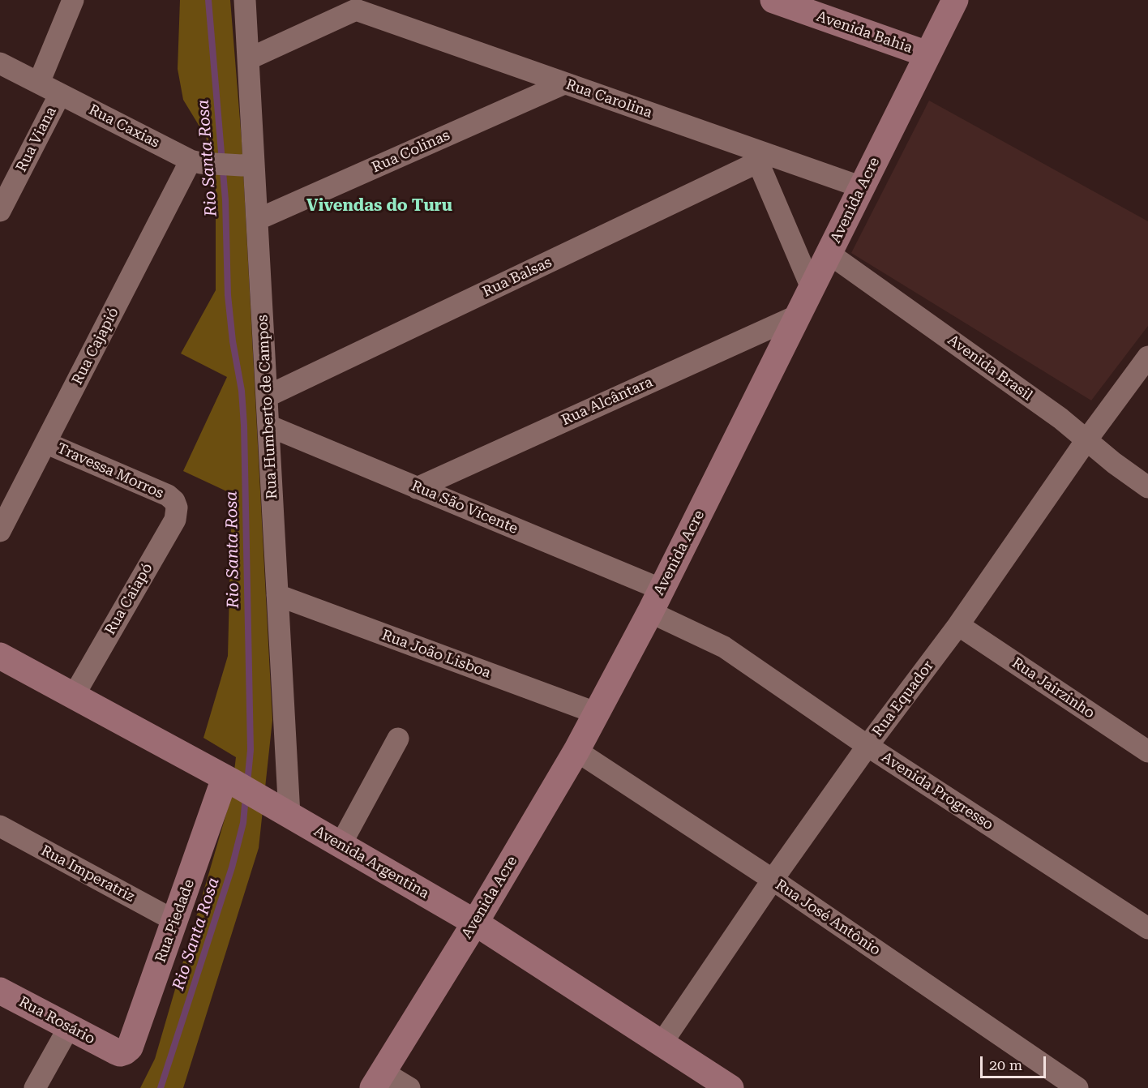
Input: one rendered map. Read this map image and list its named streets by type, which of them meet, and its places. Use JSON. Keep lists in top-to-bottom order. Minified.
{"streets":{"street":["Avenida Bahia","Rua Carolina","Rua Caxias","Rua Viana","Rua Colinas","Avenida Acre","Rua Balsas","Rua Cajapió","Avenida Brasil","Rua Alcântara","Rua Humberto de Campos","Travessa Morros","Rua São Vicente","Rua Caiapó","Rua João Lisboa","Rua Jairzinho","Rua Equador","Avenida Progresso","Avenida Argentina","Rua Imperatriz","Rua José Antônio","Rua Piedade","Rua Rosário"]},"crossings":[["Avenida Bahia","Avenida Acre"],["Rua Carolina","Rua Colinas"],["Rua Carolina","Avenida Acre"],["Rua Carolina","Rua Balsas"],["Rua Caxias","Rua Viana"],["Rua Caxias","Rua Cajapió"],["Rua Caxias","Rua Humberto de Campos"],["Rua Colinas","Rua Humberto de Campos"],["Avenida Acre","Avenida Brasil"],["Avenida Acre","Rua Alcântara"],["Avenida Acre","Rua São Vicente"],["Avenida Acre","Rua João Lisboa"],["Avenida Acre","Avenida Progresso"],["Avenida Acre","Avenida Argentina"],["Avenida Acre","Rua José Antônio"],["Rua Balsas","Rua Humberto de Campos"],["Rua Cajapió","Travessa Morros"],["Avenida Brasil","Rua Equador"],["Rua Alcântara","Rua São Vicente"],["Rua Humberto de Campos","Rua São Vicente"],["Rua Humberto de Campos","Rua João Lisboa"],["Rua Humberto de Campos","Avenida Argentina"],["Travessa Morros","Rua Caiapó"],["Rua São Vicente","Avenida Progresso"],["Rua Caiapó","Avenida Argentina"],["Rua Jairzinho","Rua Equador"],["Rua Equador","Avenida Progresso"],["Rua Equador","Avenida Argentina"],["Rua Equador","Rua José Antônio"],["Avenida Argentina","Rua Piedade"],["Rua Imperatriz","Rua Piedade"],["Rua Piedade","Rua Rosário"]],"districts":["Vivendas do Turu"],"water":["Rio Santa Rosa"],"scale_bar":"20 m"}
